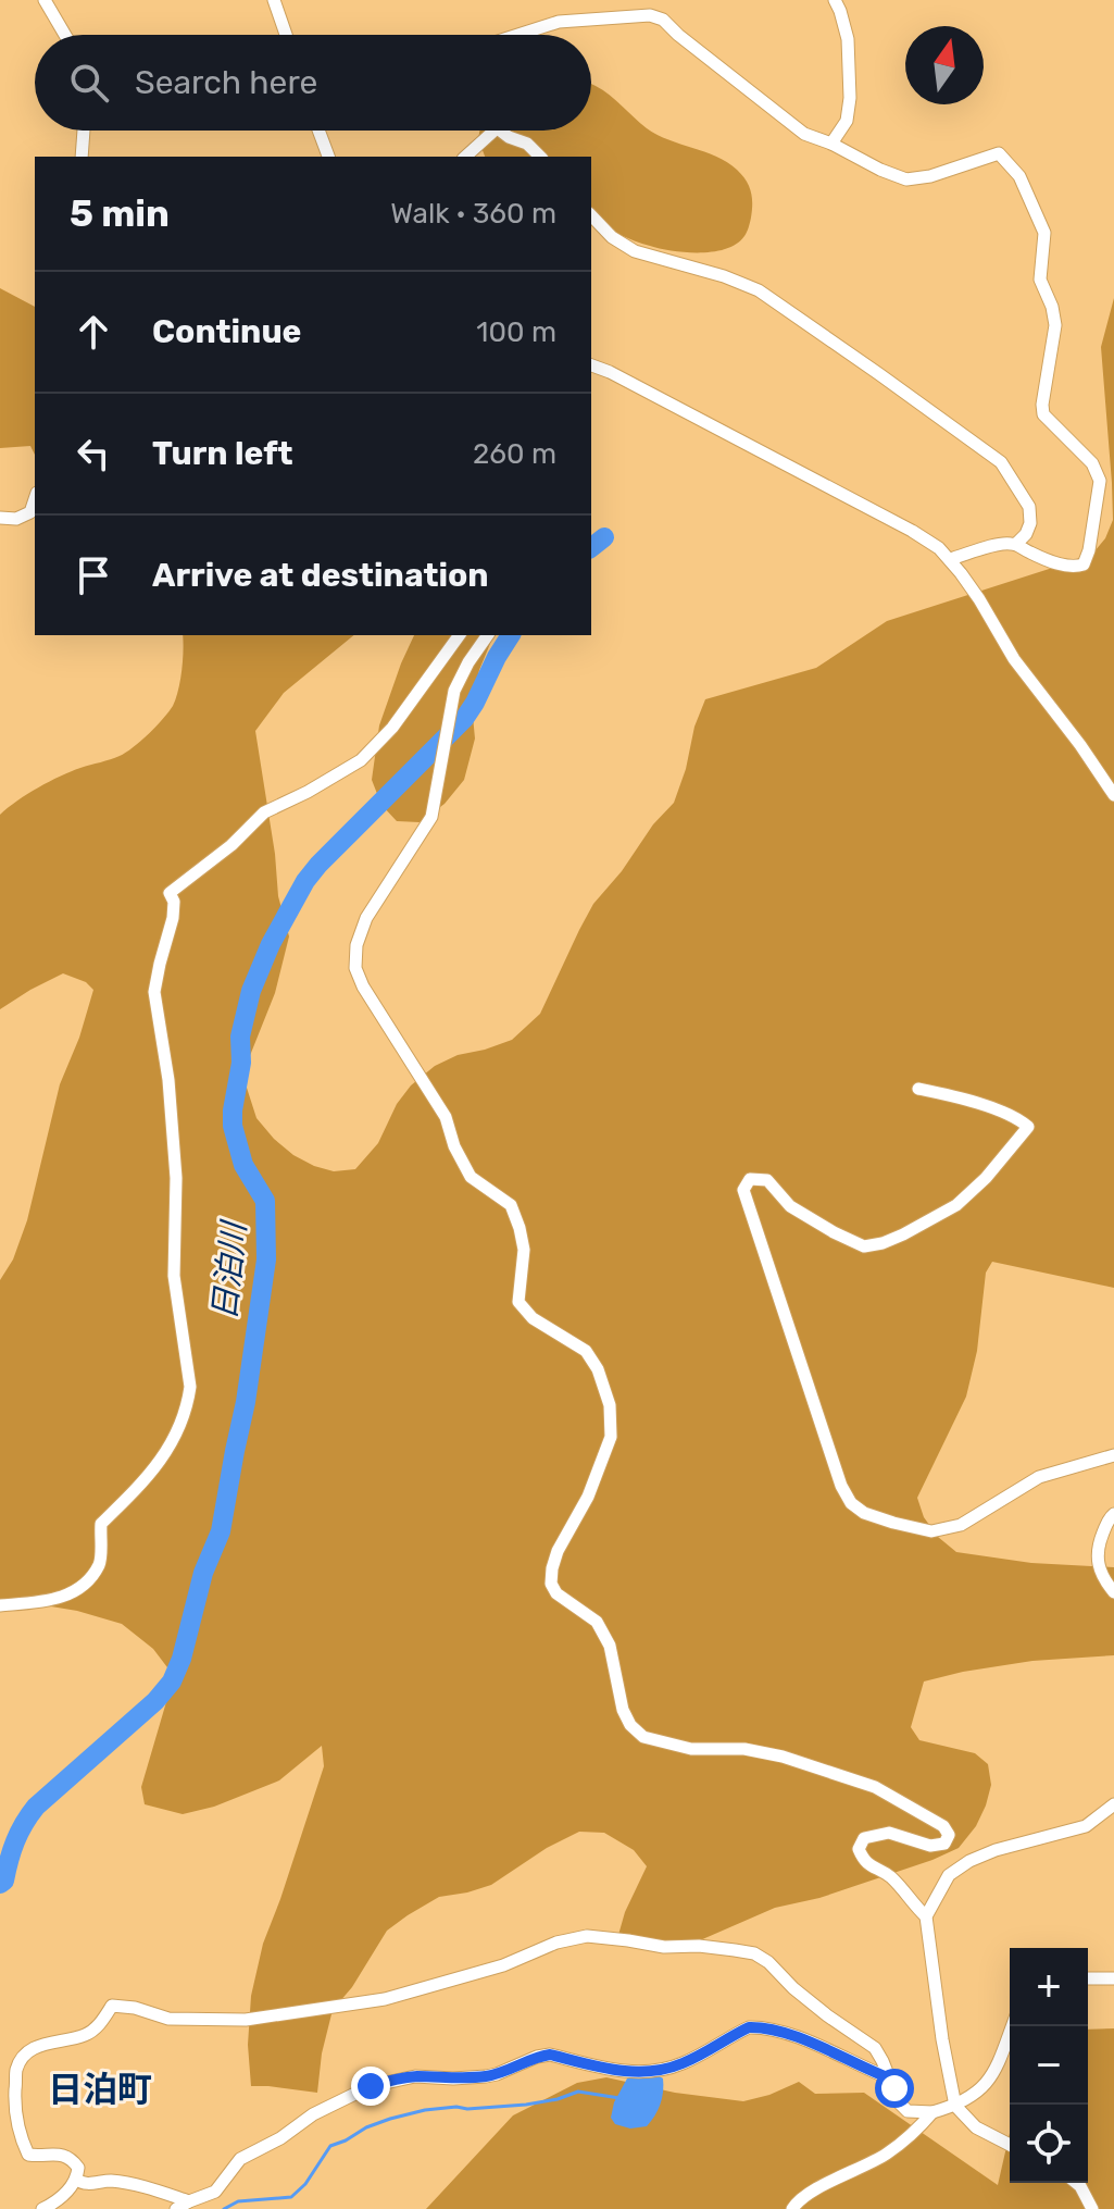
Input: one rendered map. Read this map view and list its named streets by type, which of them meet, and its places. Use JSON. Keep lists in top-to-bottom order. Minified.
{"districts":["日泊町"],"water":["日泊川"],"north":"top","page":{"search":"Search here","heading":["5 min","Walk · 360 m"],"list":[["Continue","100 m"],["Turn left","260 m"],"Arrive at destination"],"map_buttons":["+","−"]}}
